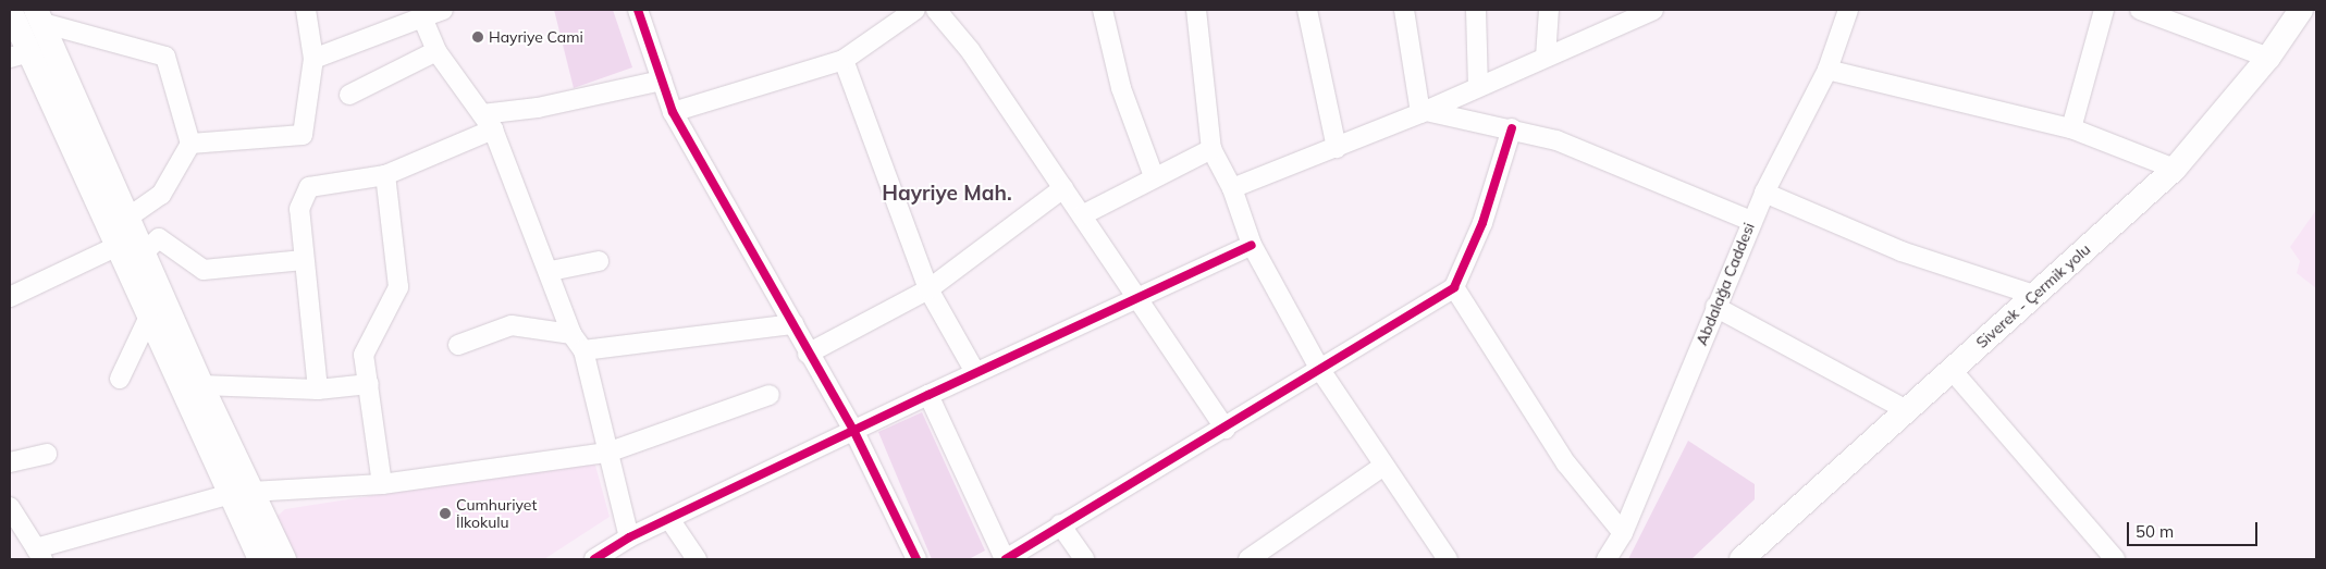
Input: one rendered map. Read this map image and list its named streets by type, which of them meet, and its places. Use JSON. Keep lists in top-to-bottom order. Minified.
{"streets":{"main road":["Siverek - Çermik yolu"],"street":["Abdalağa Caddesi"]},"districts":["Hayriye Mah."],"places":["Hayriye Cami","Cumhuriyet İlkokulu"],"scale_bar":"50 m"}
